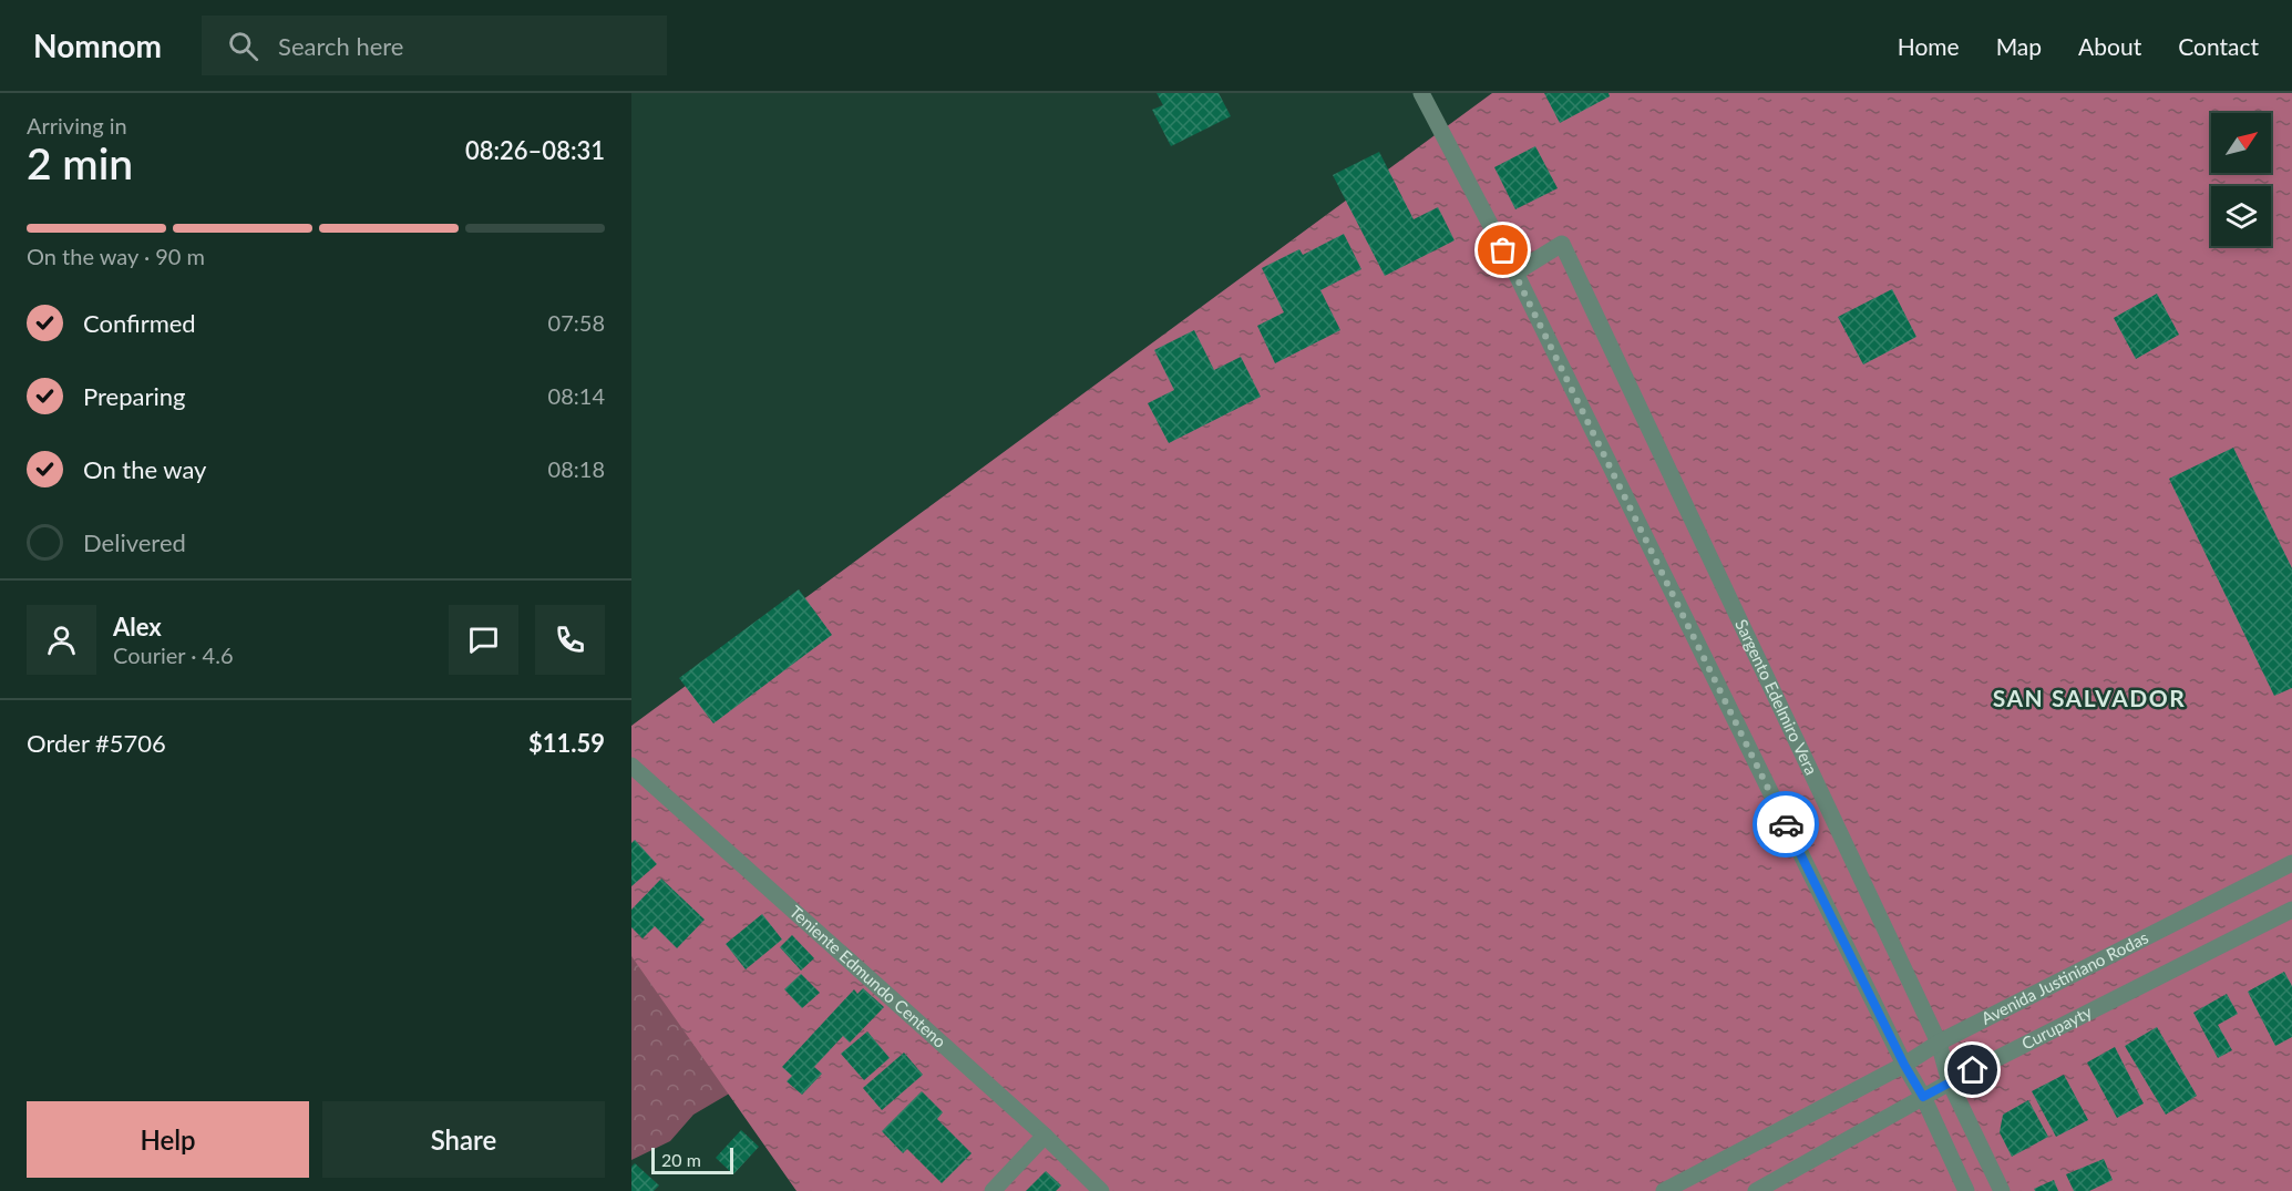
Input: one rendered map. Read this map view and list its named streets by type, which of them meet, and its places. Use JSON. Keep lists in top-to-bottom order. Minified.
{"streets":{"street":["Sargento Edelmiro Vera","Teniente Edmundo Centeno","Avenida Justiniano Rodas","Curupayty"]},"crossings":[["Sargento Edelmiro Vera","Avenida Justiniano Rodas"],["Sargento Edelmiro Vera","Curupayty"]],"districts":["SAN SALVADOR"],"scale_bar":"20 m","north":"top right","page":{"header":"Nomnom","search":"Search here","nav":["Home","Map","About","Contact"],"heading":["2 min","Arriving in","08:26–08:31"],"panel":["Alex","Courier · 4.6","Order #5706","$11.59"],"bar":"On the way · 90 m","list":[["Confirmed","07:58"],["Preparing","08:14"],["On the way","08:18"],"Delivered"],"buttons":["Help","Share"],"scale":"20 m"}}
